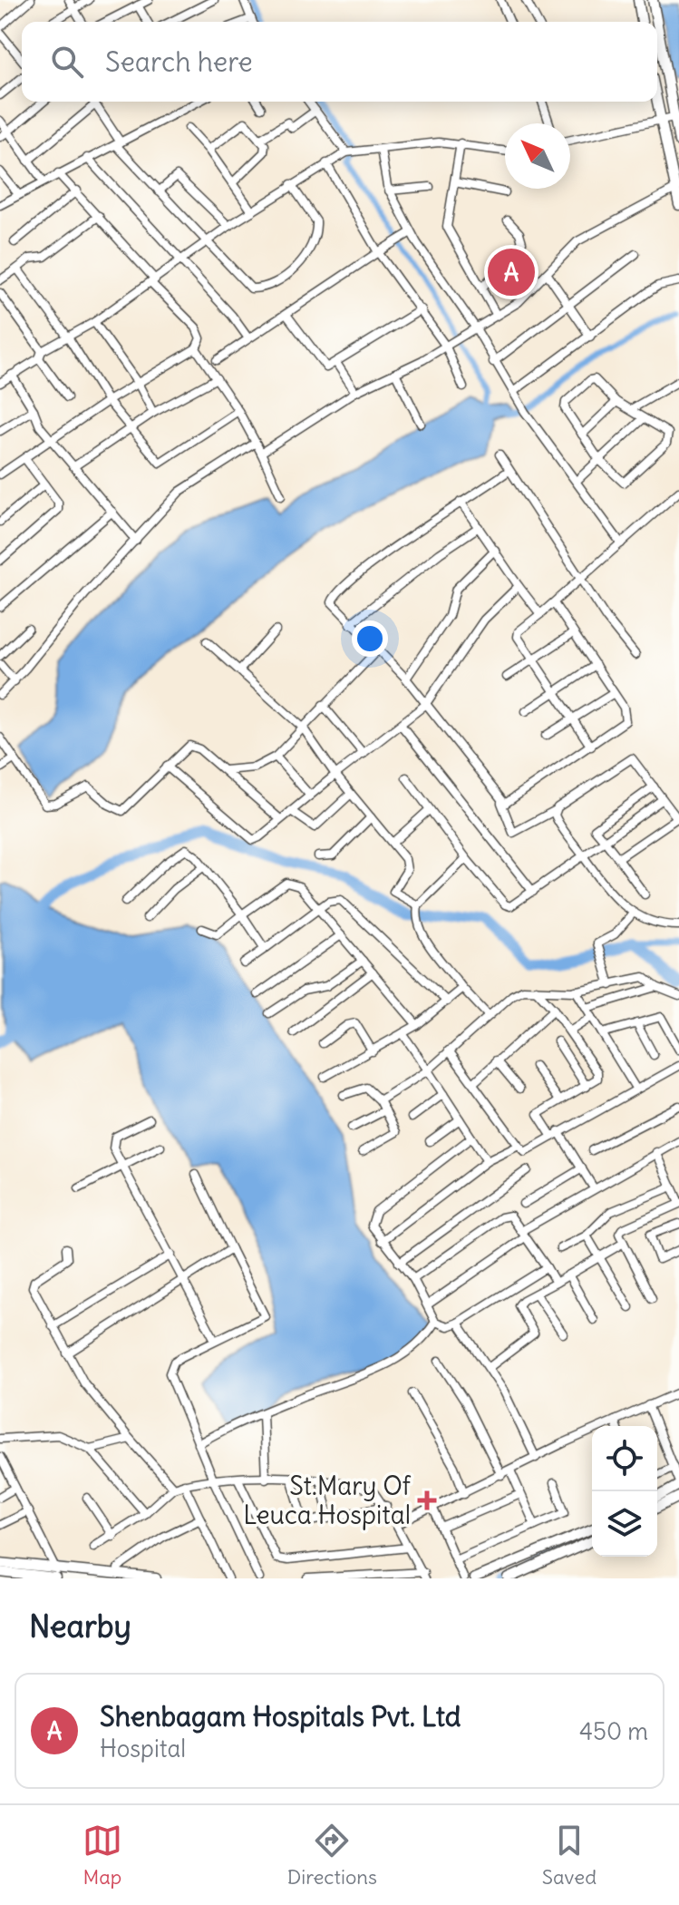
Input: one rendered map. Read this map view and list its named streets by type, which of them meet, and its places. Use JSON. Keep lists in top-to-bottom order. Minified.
{"places":{"health":["St.Mary Of Leuca Hospital"]},"north":"top left","page":{"search":"Search here","pins":"A","heading":"Nearby","list":[{"mark":"A","name":"Shenbagam Hospitals Pvt. Ltd","note":"Hospital","value":"450 m"}],"nav":["Map","Directions","Saved"]}}
